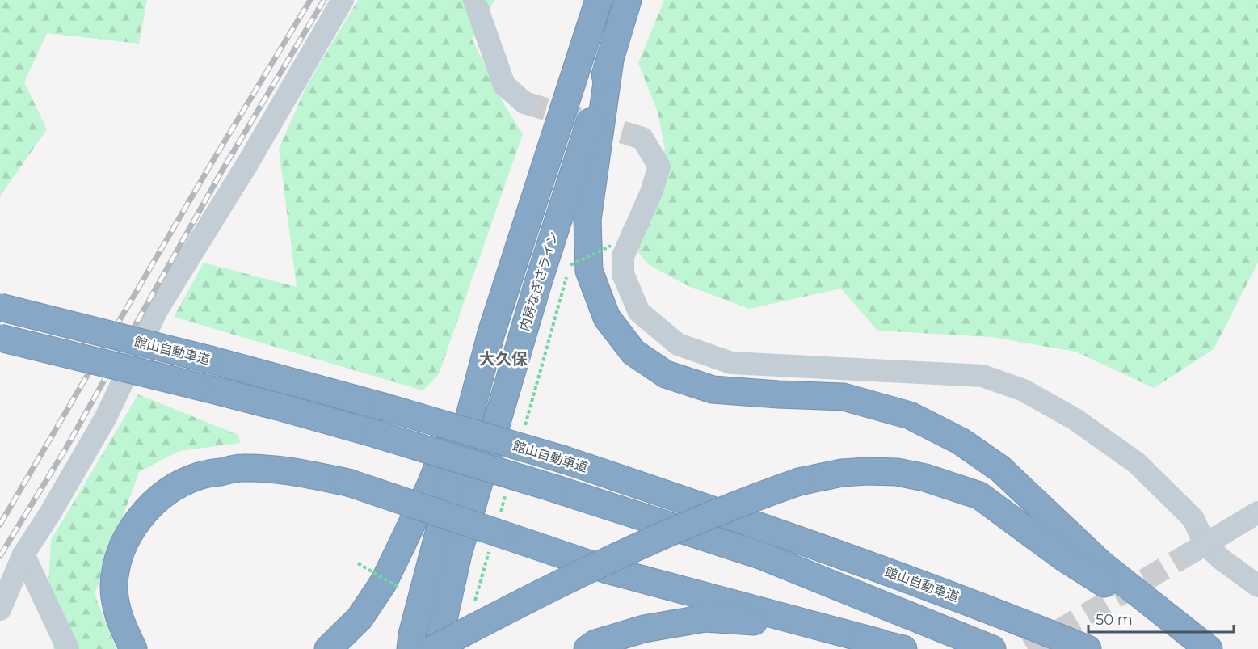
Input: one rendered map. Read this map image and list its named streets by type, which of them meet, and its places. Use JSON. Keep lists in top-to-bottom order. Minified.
{"streets":{"highway":["内房なぎさライン","館山自動車道"]},"districts":["大久保"],"scale_bar":"50 m"}
